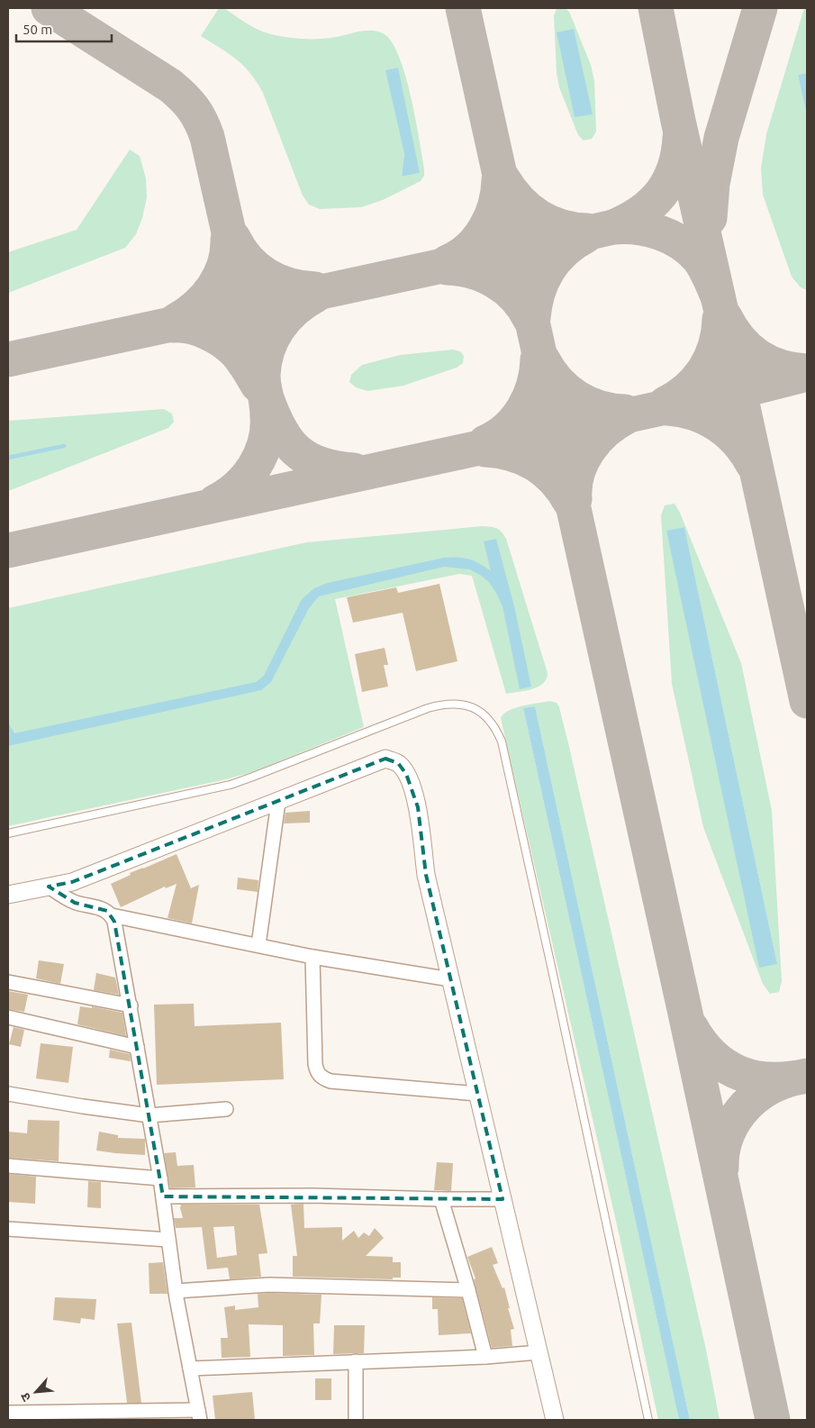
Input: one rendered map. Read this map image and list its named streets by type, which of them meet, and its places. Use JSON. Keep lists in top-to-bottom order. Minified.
{"scale_bar":"50 m","north":"bottom left"}
